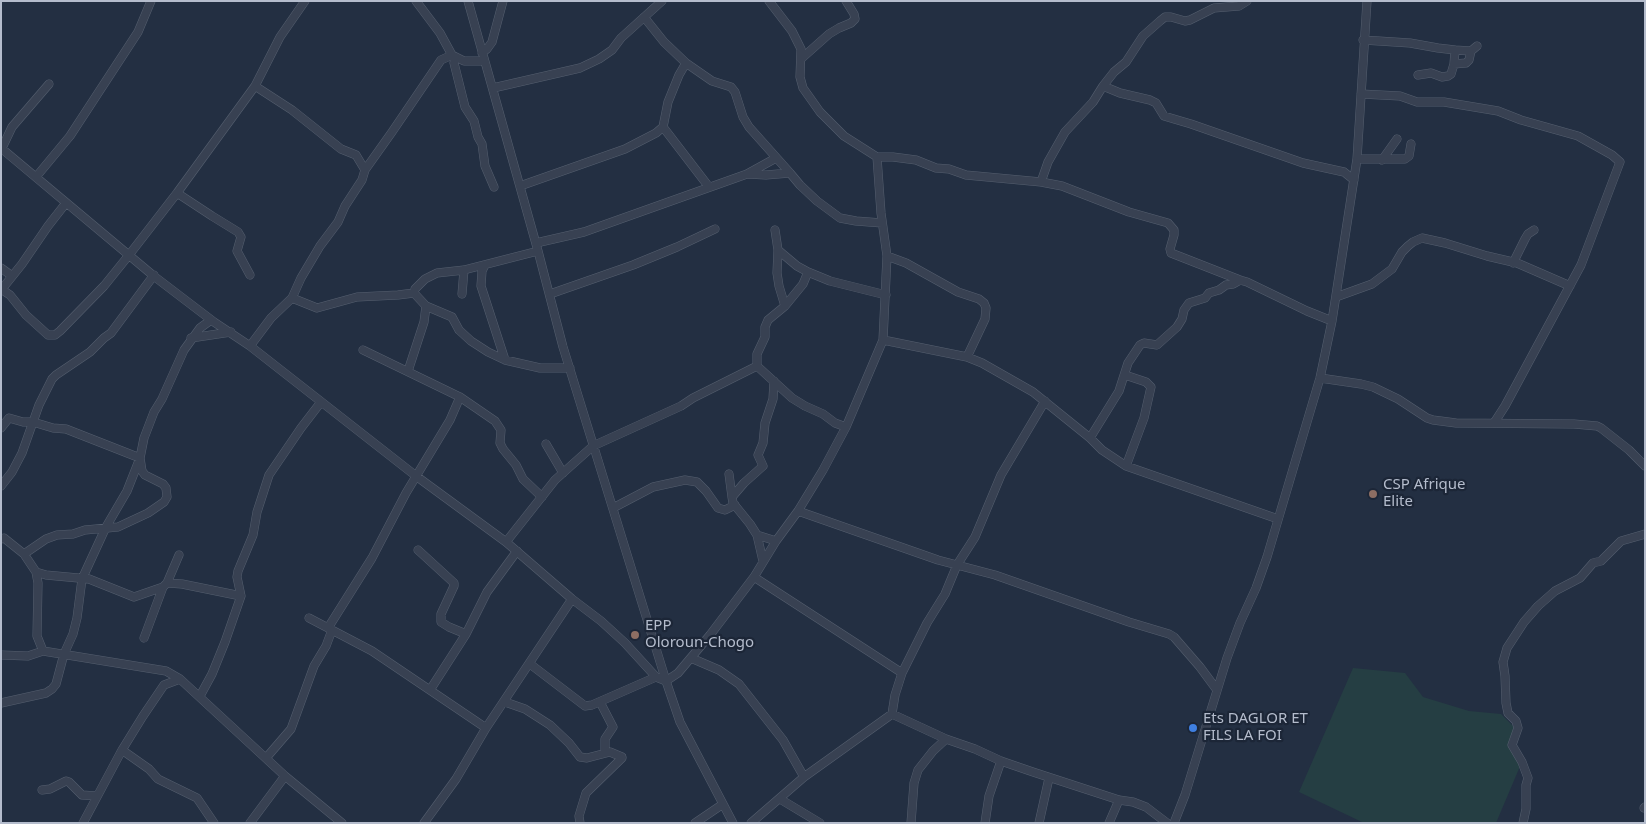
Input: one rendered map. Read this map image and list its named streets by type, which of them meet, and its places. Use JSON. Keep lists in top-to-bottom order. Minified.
{"places":["CSP Afrique Elite","EPP Oloroun-Chogo","Ets DAGLOR ET FILS LA FOI"]}
